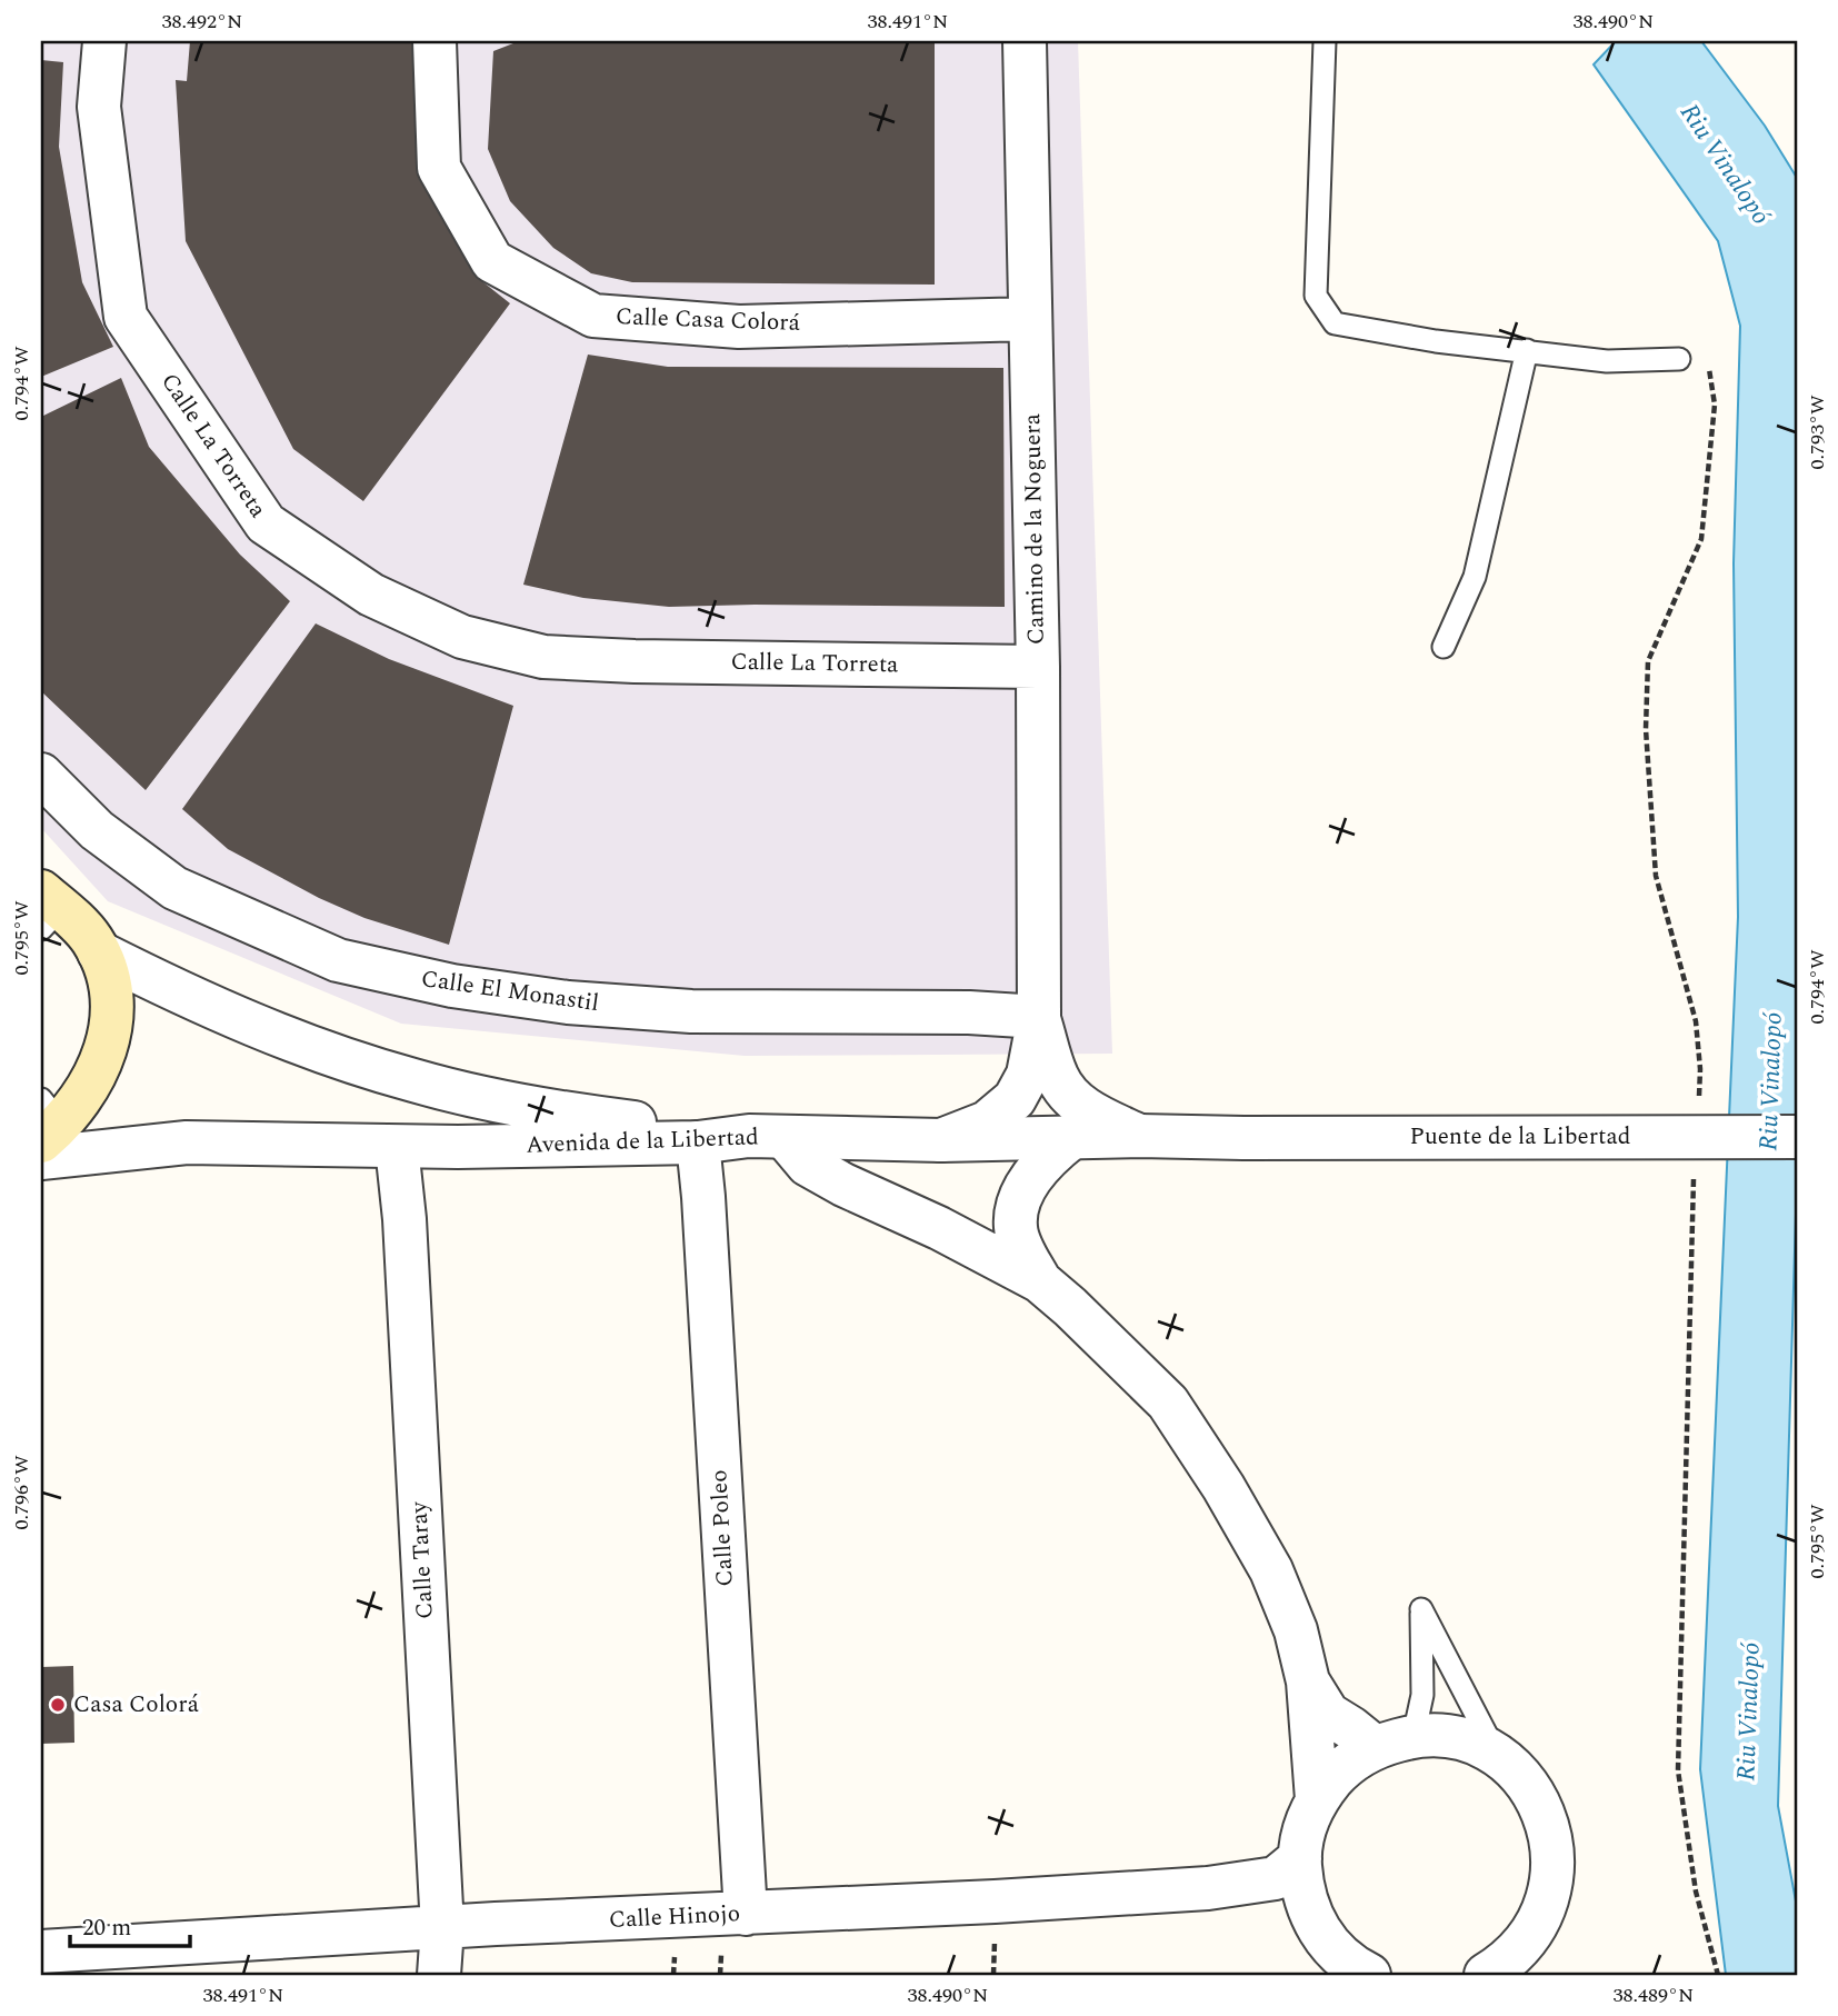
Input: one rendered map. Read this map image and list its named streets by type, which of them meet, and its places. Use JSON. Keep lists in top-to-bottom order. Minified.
{"streets":{"street":["Calle Casa Colorá","Calle La Torreta","Camino de la Noguera","Calle El Monastil","Puente de la Libertad","Avenida de la Libertad","Calle Poleo","Calle Taray","Calle Hinojo"]},"crossings":[["Calle Casa Colorá","Camino de la Noguera"],["Calle La Torreta","Camino de la Noguera"],["Camino de la Noguera","Calle El Monastil"],["Puente de la Libertad","Avenida de la Libertad"],["Avenida de la Libertad","Calle Poleo"],["Avenida de la Libertad","Calle Taray"],["Calle Poleo","Calle Hinojo"],["Calle Taray","Calle Hinojo"]],"water":["Riu Vinalopó"],"places":["Casa Colorá"],"scale_bar":"20 m","coordinates":["38.492°N","38.491°N","38.490°N","0.794°W","0.793°W","0.795°W","0.796°W","38.489°N"]}
